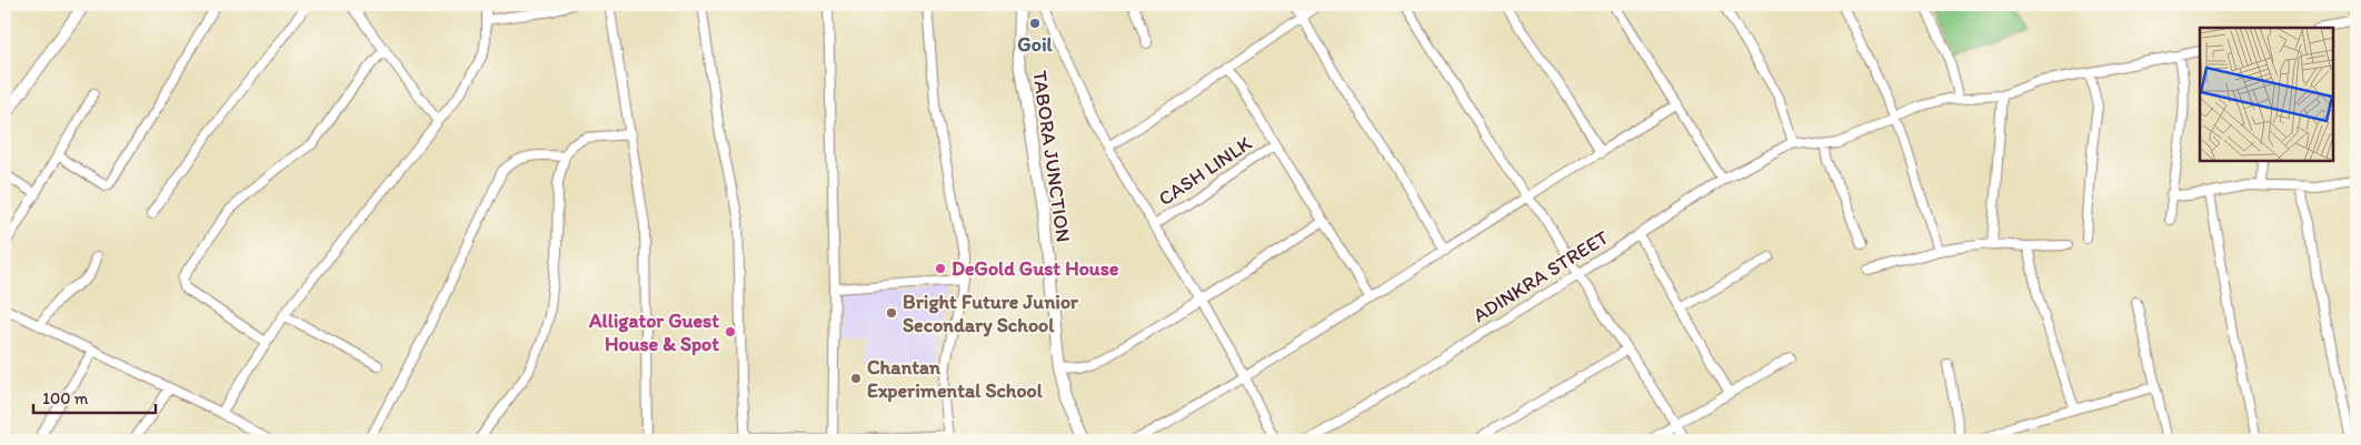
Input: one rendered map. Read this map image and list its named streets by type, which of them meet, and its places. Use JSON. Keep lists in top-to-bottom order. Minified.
{"streets":{"street":["TABORA JUNCTION","CASH LINLK","ADINKRA STREET"]},"places":["Goil","DeGold Gust House","Bright Future Junior Secondary School","Alligator Guest House & Spot","Chantan Experimental School"],"scale_bar":"100 m"}
